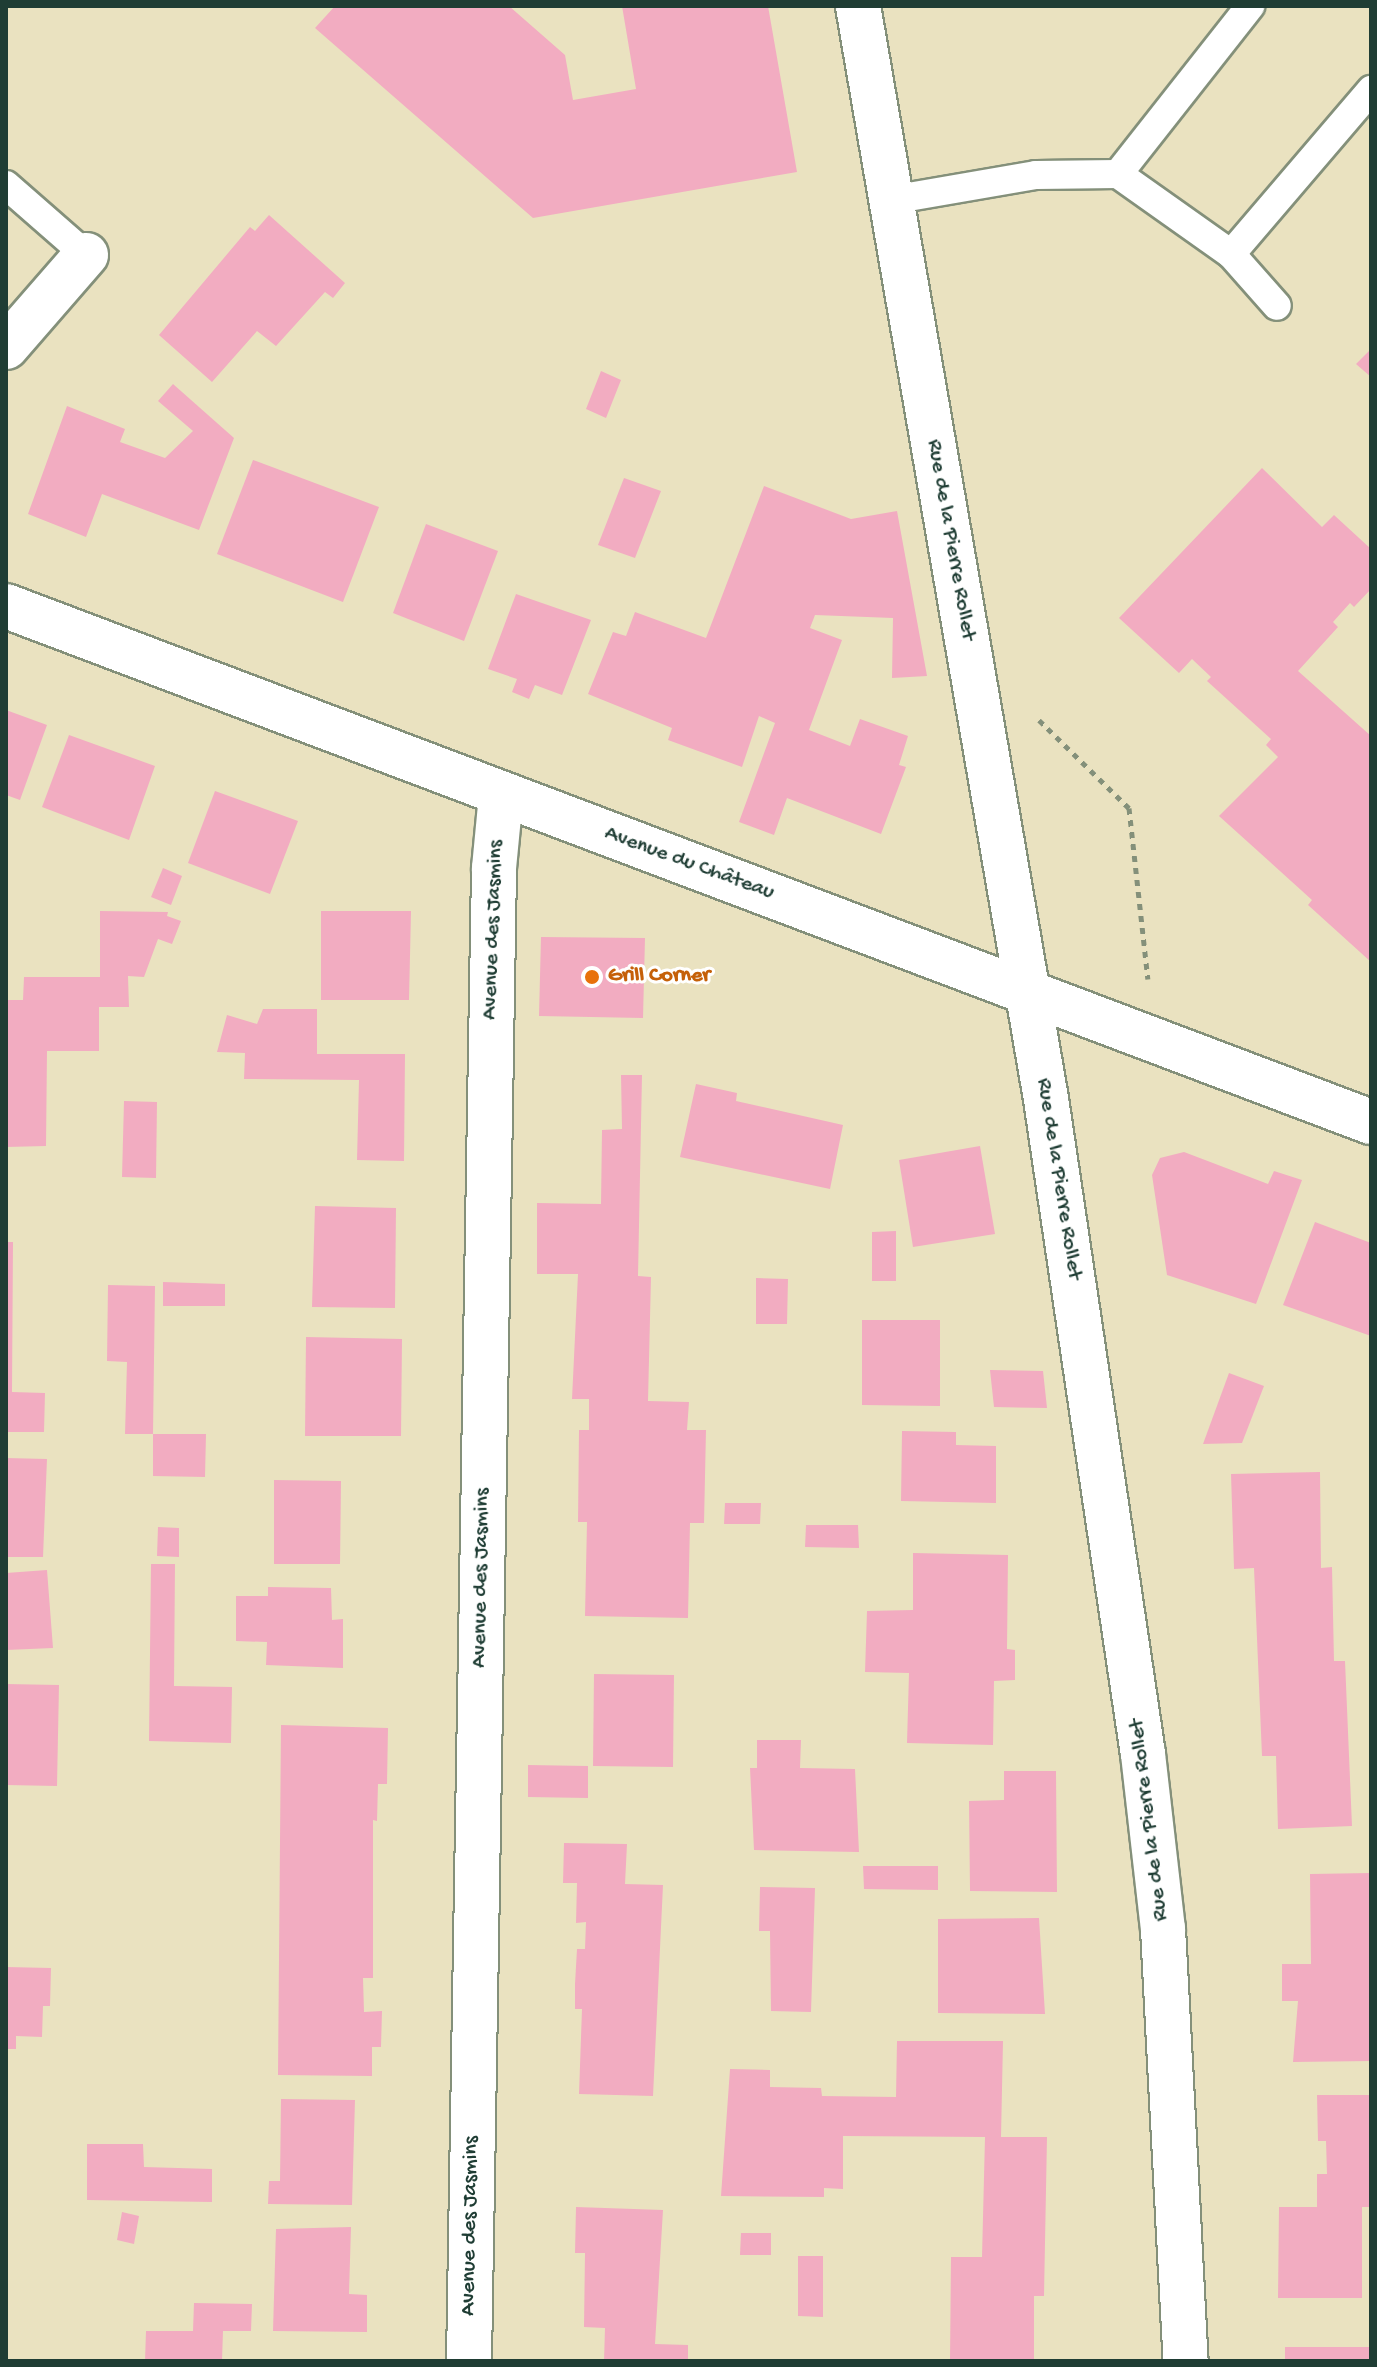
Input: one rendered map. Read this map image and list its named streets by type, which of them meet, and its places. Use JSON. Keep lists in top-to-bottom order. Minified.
{"streets":{"street":["Rue de la Pierre Rollet","Avenue du Château","Avenue des Jasmins"]},"crossings":[["Rue de la Pierre Rollet","Avenue du Château"],["Avenue du Château","Avenue des Jasmins"]],"places":["Grill Corner"]}
